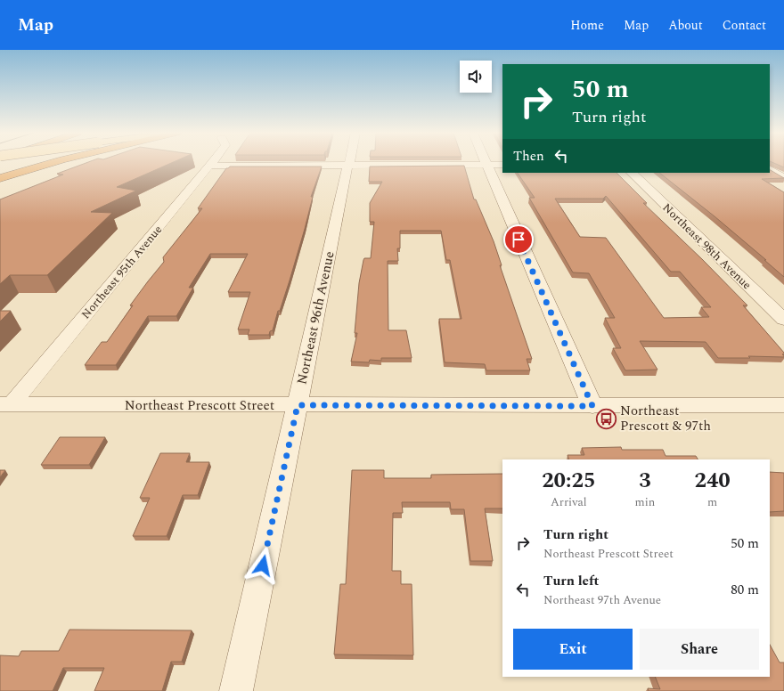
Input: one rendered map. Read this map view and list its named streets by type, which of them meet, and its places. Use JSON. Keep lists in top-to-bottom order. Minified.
{"streets":{"street":["Northeast 98th Avenue","Northeast 95th Avenue","Northeast 96th Avenue","Northeast Prescott Street"]},"crossings":[["Northeast 95th Avenue","Northeast Prescott Street"],["Northeast 96th Avenue","Northeast Prescott Street"]],"places":{"bus stop":["Northeast Prescott & 97th"]},"page":{"header":"Map","nav":["Home","Map","About","Contact"],"turn":["50 m","Turn right"],"then":"Then","eta":["20:25","Arrival","3","min","240","m"],"list":[{"name":"Turn right","note":"Northeast Prescott Street","value":"50 m"},{"name":"Turn left","note":"Northeast 97th Avenue","value":"80 m"}],"buttons":["Exit","Share"]}}
